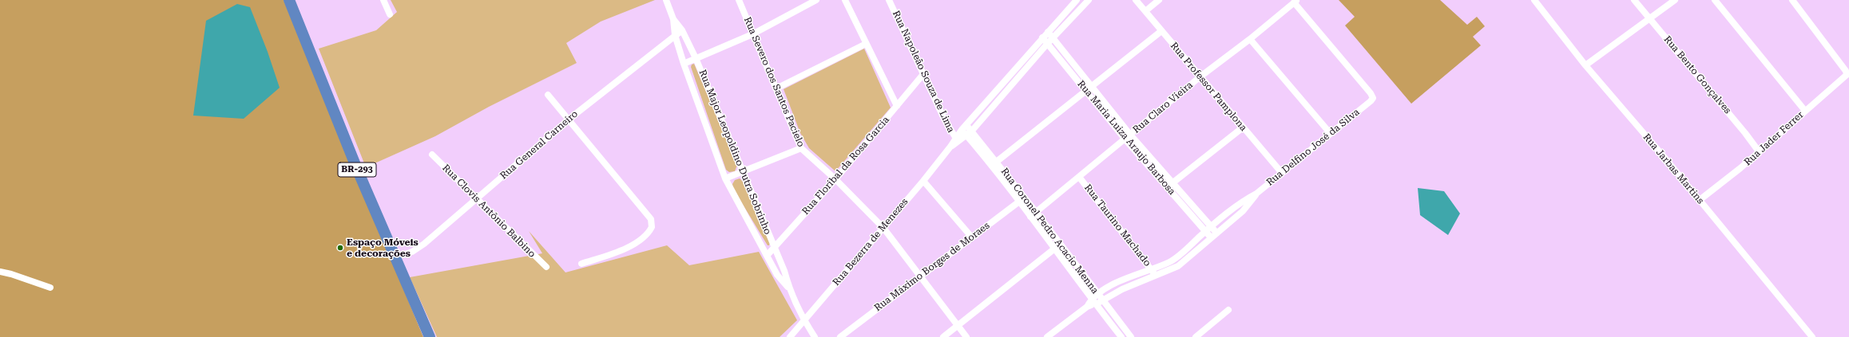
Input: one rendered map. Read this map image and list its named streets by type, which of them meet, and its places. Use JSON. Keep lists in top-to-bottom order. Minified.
{"streets":{"highway":["BR-293"],"street":["Rua Napoleão Souza de Lima","Rua Bento Gonçalves","Rua Severo dos Santos Pacielo","Rua Professor Pamplona","Rua Claro Vieira","Rua Maria Luiza Araujo Barbosa","Rua Jader Ferrer","Rua General Carneiro","Rua Delfino José da Silva","Rua Major Leopoldino Dutra Sobrinho","Rua Floribal da Rosa Garcia","Rua Jarbas Martins","Rua Clovis Antônio Balbino","Rua Taurino Machado","Rua Coronel Pedro Acacio Menna","Rua Bezerra de Menezes","Rua Máximo Borges de Moraes"]},"crossings":[["Rua Napoleão Souza de Lima","Rua Floribal da Rosa Garcia"],["Rua Napoleão Souza de Lima","Rua Bezerra de Menezes"],["Rua Bento Gonçalves","Rua Jader Ferrer"],["Rua Severo dos Santos Pacielo","Rua Floribal da Rosa Garcia"],["Rua Severo dos Santos Pacielo","Rua Bezerra de Menezes"],["Rua Severo dos Santos Pacielo","Rua Máximo Borges de Moraes"],["Rua Professor Pamplona","Rua Claro Vieira"],["Rua Professor Pamplona","Rua Delfino José da Silva"],["Rua Claro Vieira","Rua Maria Luiza Araujo Barbosa"],["Rua Claro Vieira","Rua Delfino José da Silva"],["Rua Claro Vieira","Rua Taurino Machado"],["Rua Claro Vieira","Rua Coronel Pedro Acacio Menna"],["Rua Maria Luiza Araujo Barbosa","Rua Delfino José da Silva"],["Rua Maria Luiza Araujo Barbosa","Rua Bezerra de Menezes"],["Rua Jader Ferrer","Rua Jarbas Martins"],["Rua General Carneiro","Rua Major Leopoldino Dutra Sobrinho"],["Rua General Carneiro","BR-293"],["Rua General Carneiro","Rua Clovis Antônio Balbino"],["Rua Delfino José da Silva","Rua Taurino Machado"],["Rua Delfino José da Silva","Rua Coronel Pedro Acacio Menna"],["Rua Major Leopoldino Dutra Sobrinho","Rua Floribal da Rosa Garcia"],["Rua Major Leopoldino Dutra Sobrinho","Rua Bezerra de Menezes"],["Rua Coronel Pedro Acacio Menna","Rua Bezerra de Menezes"],["Rua Coronel Pedro Acacio Menna","Rua Máximo Borges de Moraes"]],"places":["Espaço Móveis e decorações"]}
